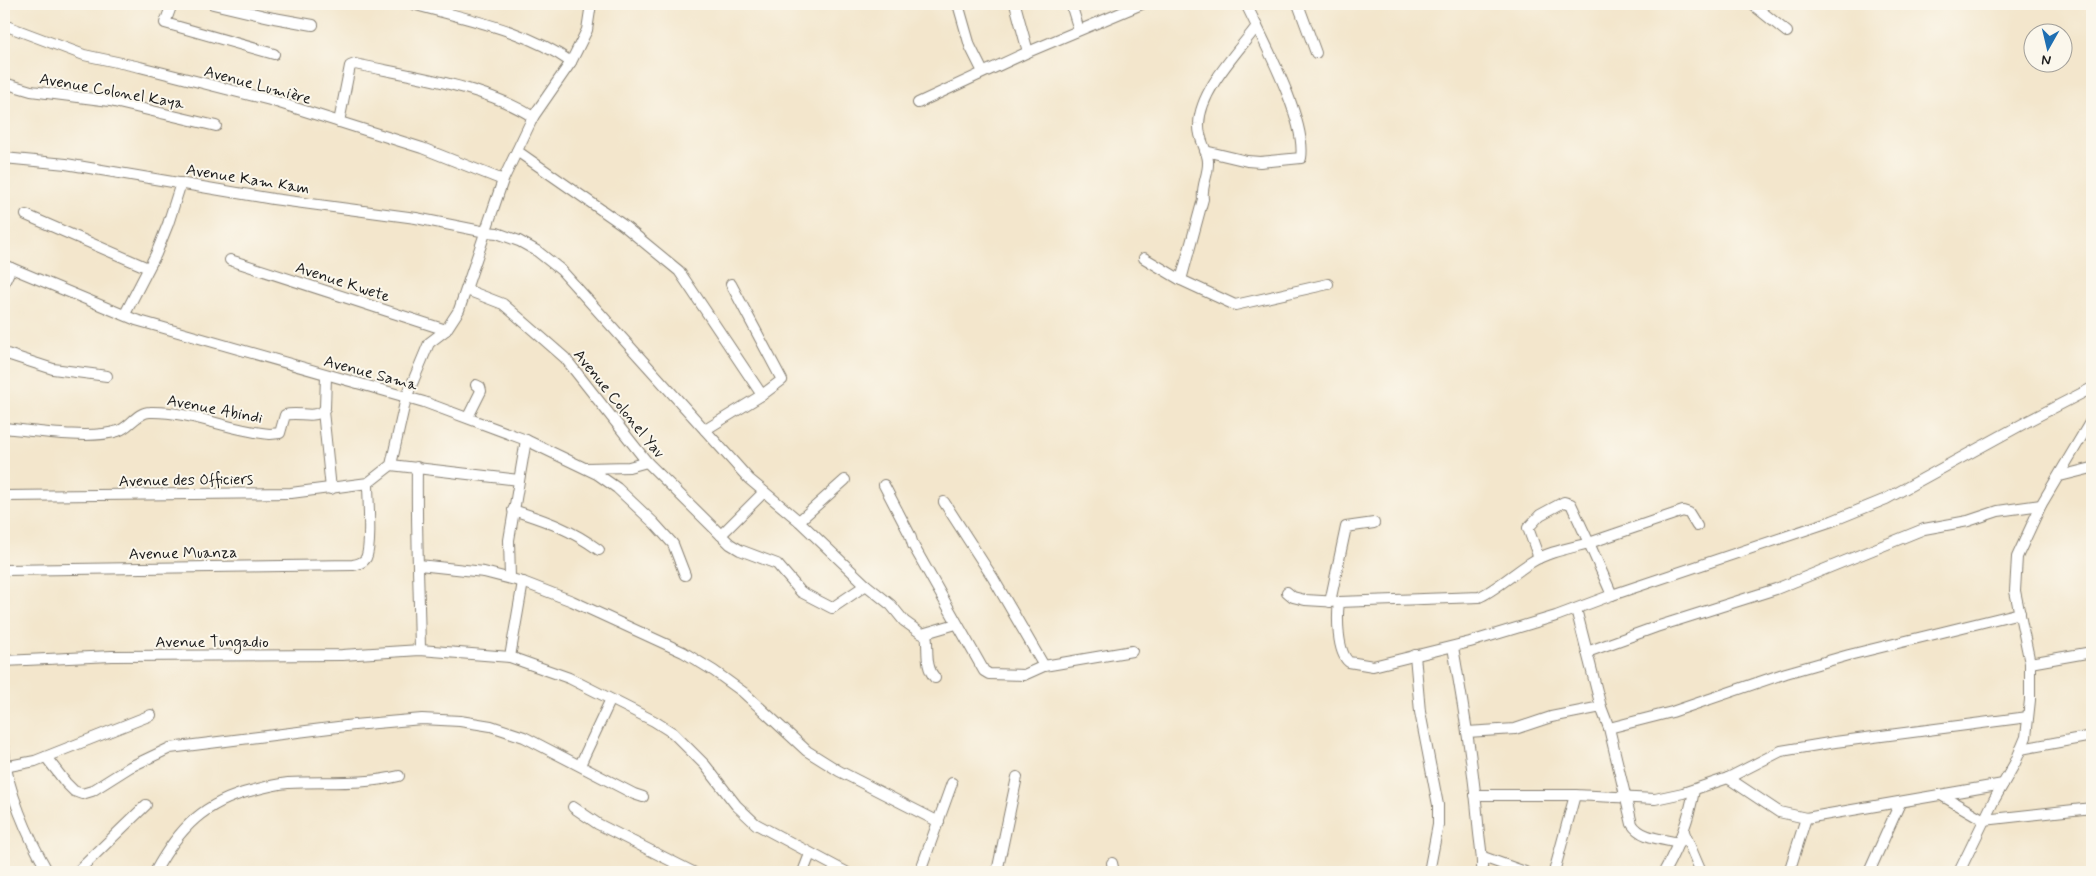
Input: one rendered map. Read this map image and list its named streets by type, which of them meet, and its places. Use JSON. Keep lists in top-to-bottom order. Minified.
{"streets":{"street":["Avenue Lumière","Avenue Colonel Kaya","Avenue Kam Kam","Avenue Kwete","Avenue Sama","Avenue Colonel Yav","Avenue Abindi","Avenue des Officiers","Avenue Muanza","Avenue Tungadio"]},"crossings":[["Avenue Kam Kam","Avenue Colonel Yav"],["Avenue des Officiers","Avenue Muanza"]],"north":"bottom"}
